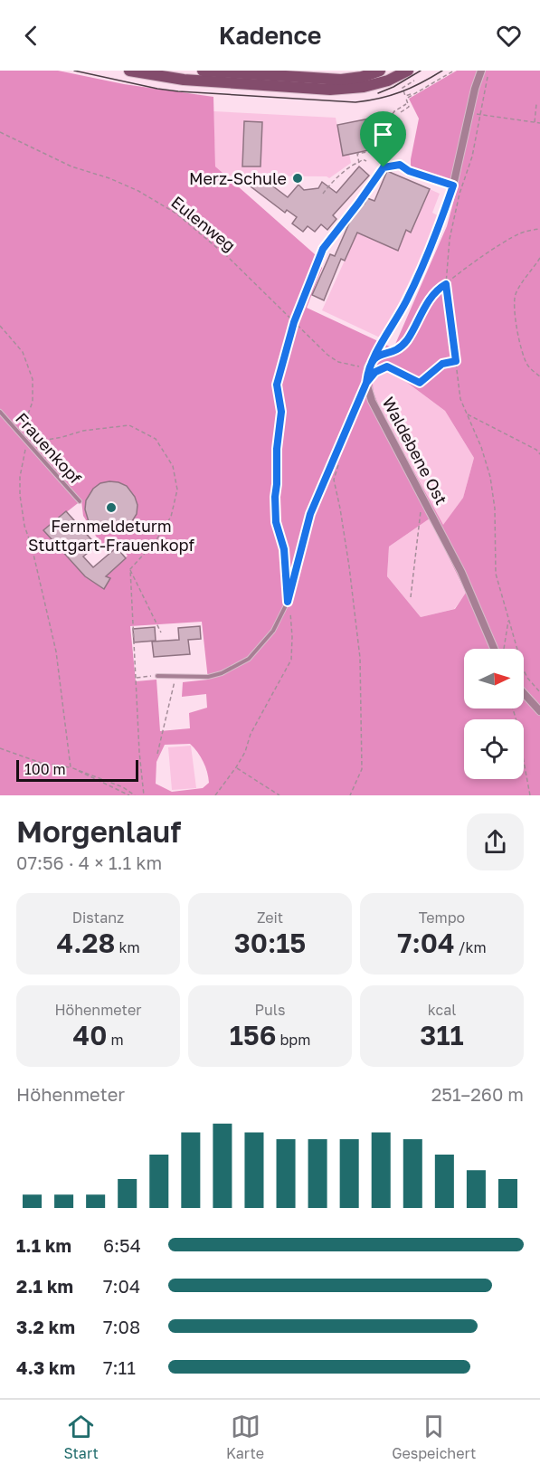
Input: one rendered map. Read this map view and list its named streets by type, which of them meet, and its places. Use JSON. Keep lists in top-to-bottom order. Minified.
{"streets":{"street":["Waldebene Ost"],"lane":["Frauenkopf"],"path":["Eulenweg"]},"crossings":[["Eulenweg","Waldebene Ost"]],"places":["Merz-Schule","Fernmeldeturm Stuttgart-Frauenkopf"],"scale_bar":"100 m","north":"right","page":{"header":"Kadence","scale":"100 m","heading":["Morgenlauf","07:56 · 4 × 1.1 km"],"stats":[["Distanz","4.28 km"],["Zeit","30:15"],["Tempo","7:04 /km"],["Höhenmeter","40 m"],["Puls","156 bpm"],["kcal","311"]],"chart":["Höhenmeter","251–260 m"],"list":[{"name":"1.1 km","note":"6:54"},{"name":"2.1 km","note":"7:04"},{"name":"3.2 km","note":"7:08"},{"name":"4.3 km","note":"7:11"}],"tabs":["Start","Karte","Gespeichert"]}}
